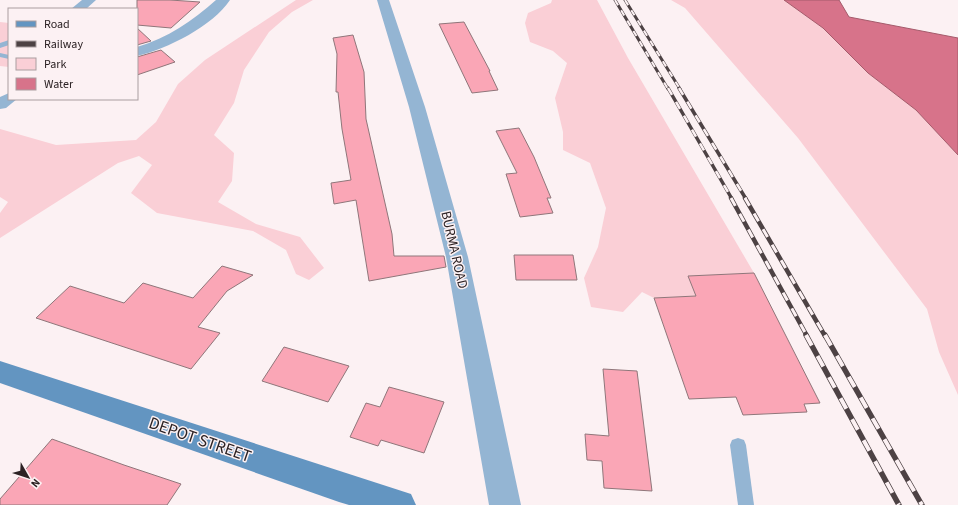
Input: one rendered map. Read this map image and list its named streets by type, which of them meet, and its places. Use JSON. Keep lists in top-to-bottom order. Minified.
{"streets":{"main road":["DEPOT STREET"],"street":["BURMA ROAD"]},"legend":["Road","Railway","Park","Water"],"north":"bottom right"}
